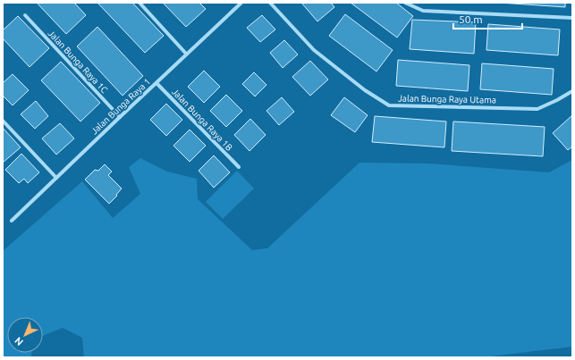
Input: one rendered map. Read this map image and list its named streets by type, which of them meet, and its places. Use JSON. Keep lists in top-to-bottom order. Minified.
{"streets":{"street":["Jalan Bunga Raya 1C","Jalan Bunga Raya Utama","Jalan Bunga Raya 1","Jalan Bunga Raya 1B"]},"crossings":[["Jalan Bunga Raya 1C","Jalan Bunga Raya 1"],["Jalan Bunga Raya 1","Jalan Bunga Raya 1B"]],"scale_bar":"50 m","north":"bottom left"}
